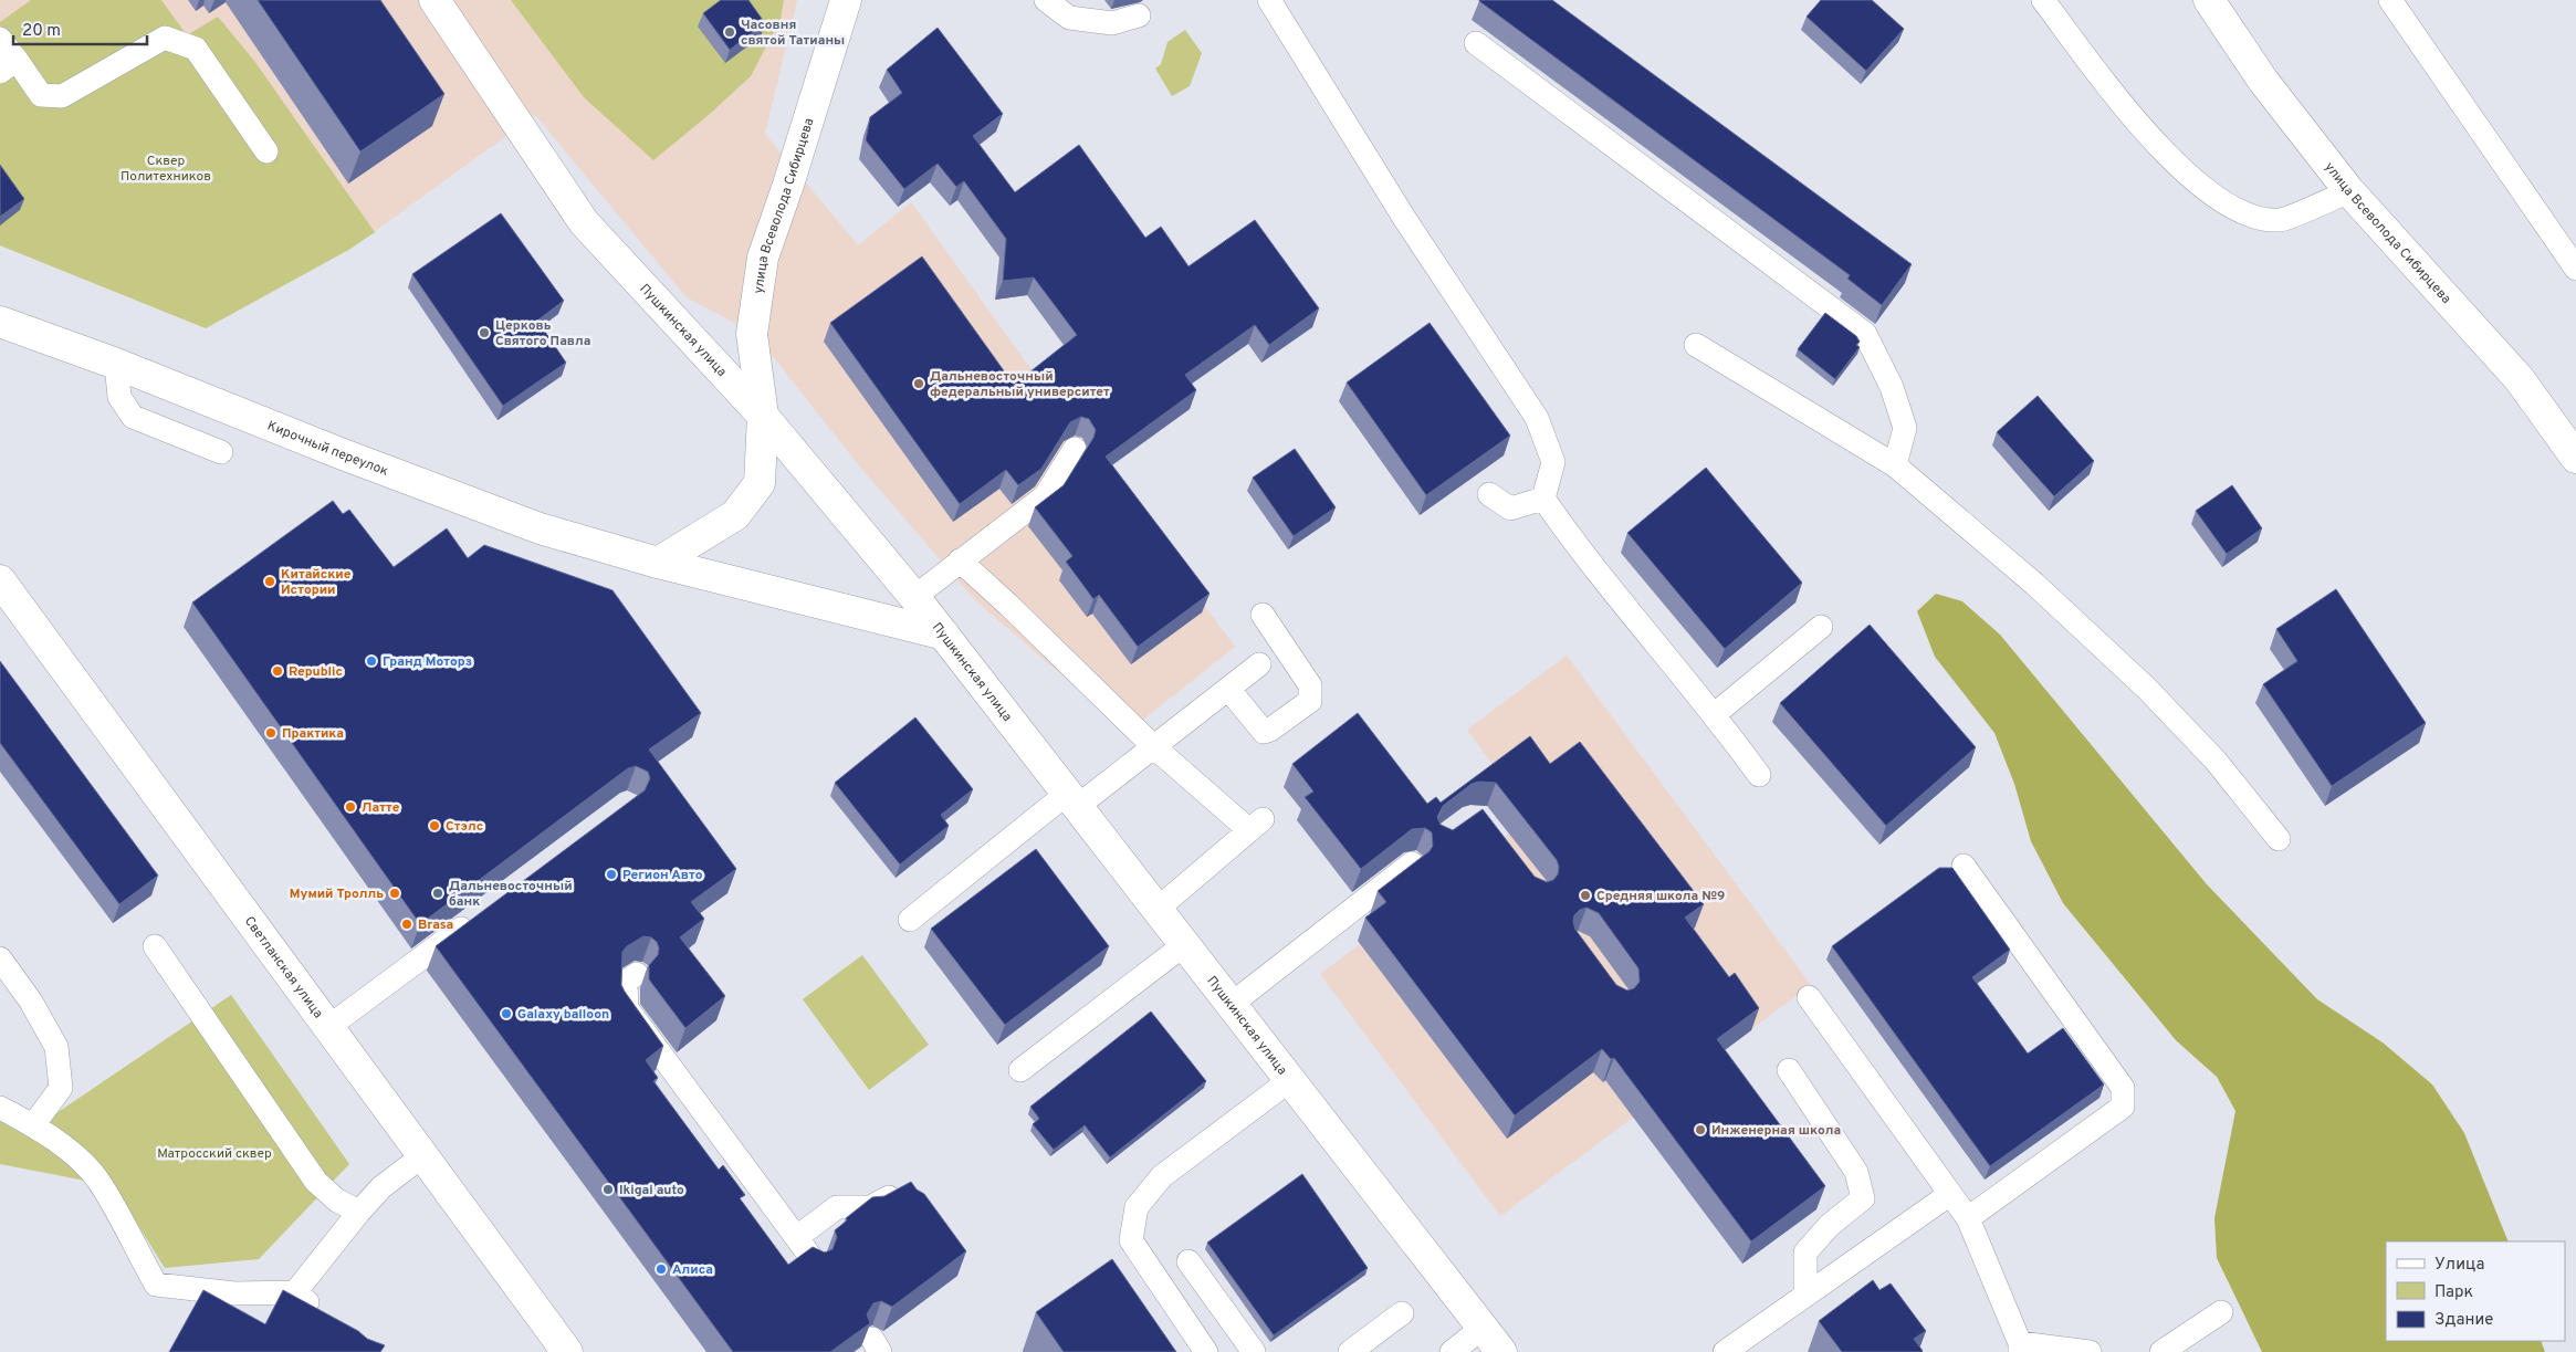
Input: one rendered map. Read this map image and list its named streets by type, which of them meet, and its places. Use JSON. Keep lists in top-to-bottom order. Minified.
{"streets":{"main road":["улица Всеволода Сибирцева","Пушкинская улица","Кирочный переулок","Светланская улица"]},"crossings":[["улица Всеволода Сибирцева","Пушкинская улица"],["улица Всеволода Сибирцева","Кирочный переулок"],["Пушкинская улица","Кирочный переулок"]],"parks":["Сквер Политехников","Матросский сквер"],"places":["Часовня святой Татианы","Церковь Святого Павла","Дальневосточный федеральный университет","Китайские Истории","Гранд Моторз","Republic","Практика","Латте","Стэлс","Регион Авто","Мумий Тролль","Дальневосточный банк","Средняя школа №9","Brasa","Galaxy balloon","Инженерная школа","Ikigai auto","Алиса"],"legend":["Улица","Парк","Здание"],"scale_bar":"20 m"}
